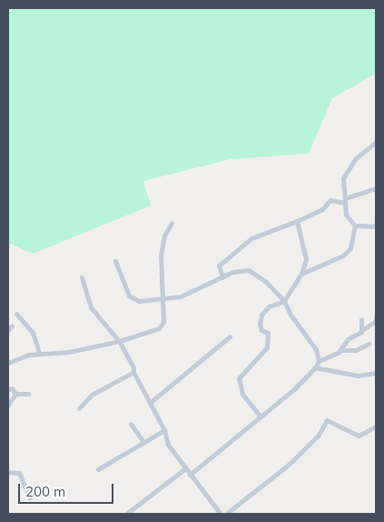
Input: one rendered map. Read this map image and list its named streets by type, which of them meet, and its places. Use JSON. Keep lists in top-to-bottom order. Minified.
{"scale_bar":"200 m"}
